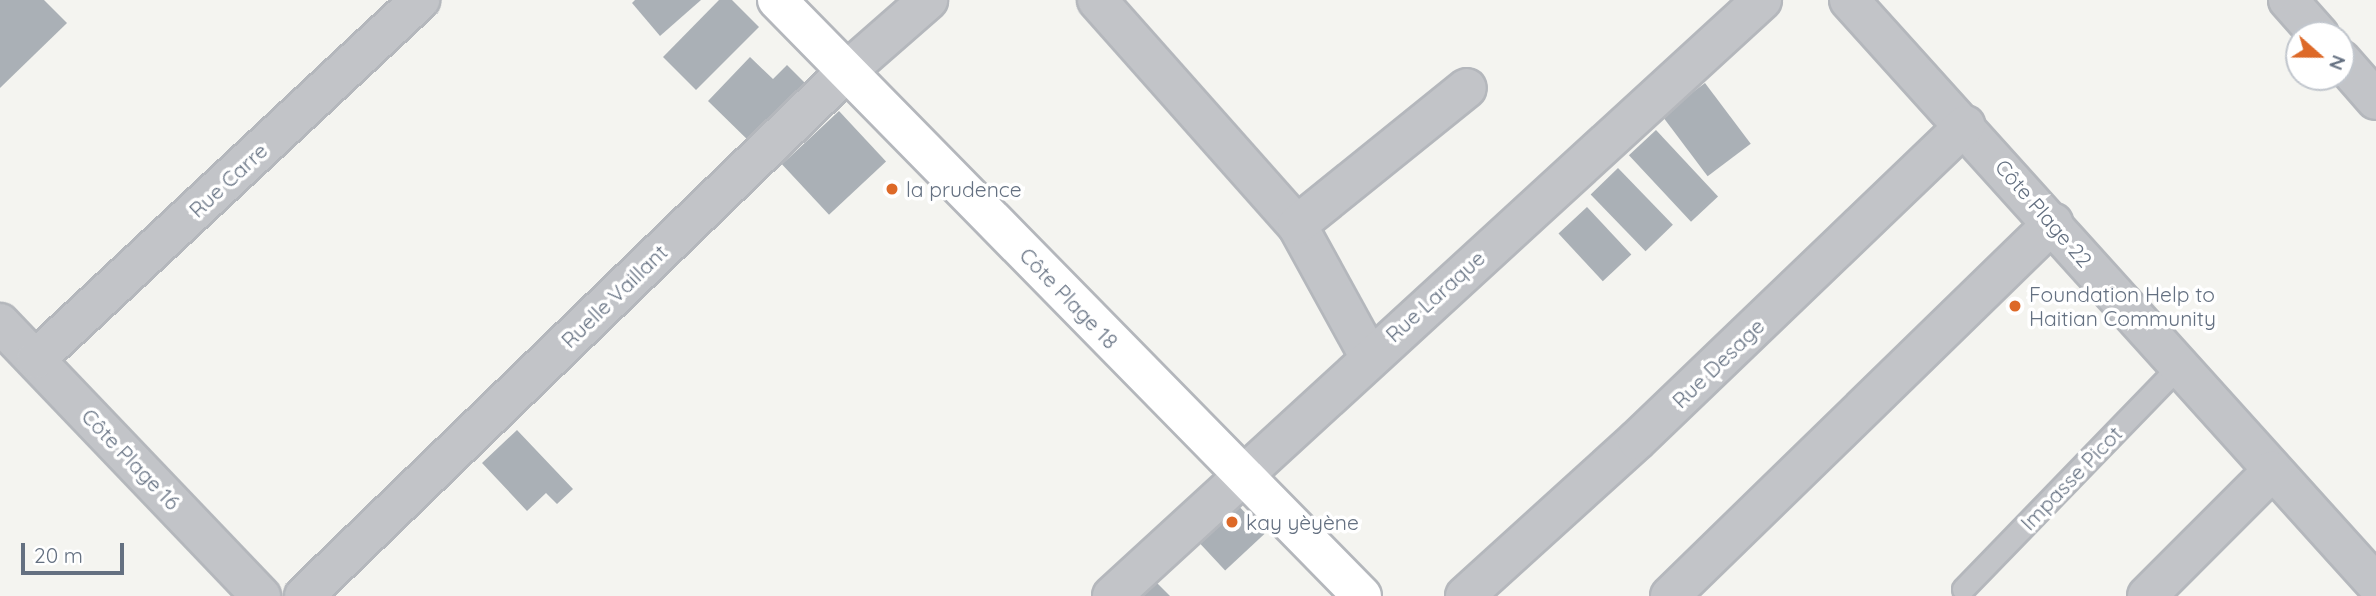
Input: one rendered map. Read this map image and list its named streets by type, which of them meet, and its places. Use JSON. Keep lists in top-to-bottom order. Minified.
{"streets":{"street":["Rue Carre","Côte Plage 22","Ruelle Vaillant","Rue Laraque","Côte Plage 18","Rue Desage","Côte Plage 16"],"lane":["Impasse Picot"]},"crossings":[["Rue Carre","Côte Plage 16"],["Côte Plage 22","Rue Desage"],["Côte Plage 22","Impasse Picot"],["Ruelle Vaillant","Côte Plage 18"],["Rue Laraque","Côte Plage 18"]],"places":["la prudence","Foundation Help to Haitian Community","kay yèyène"],"scale_bar":"20 m","north":"right"}
